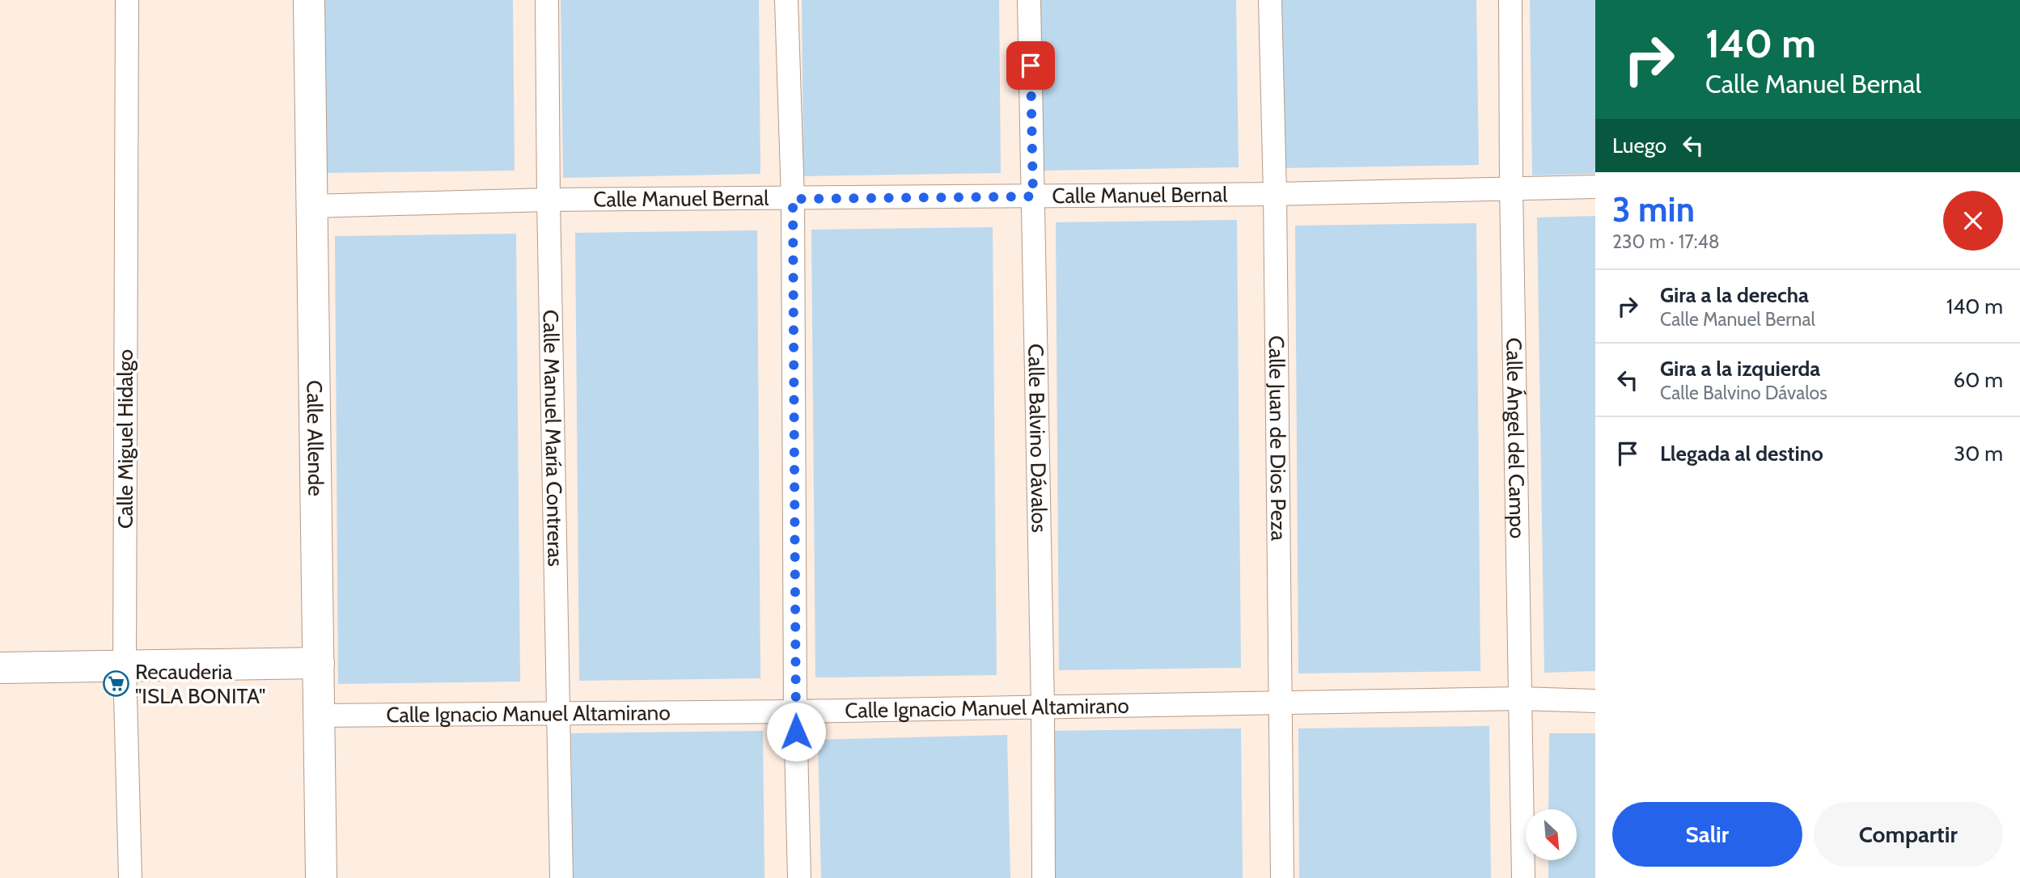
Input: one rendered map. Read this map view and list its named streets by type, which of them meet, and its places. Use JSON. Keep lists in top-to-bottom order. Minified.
{"streets":{"street":["Calle Manuel Bernal","Calle Miguel Hidalgo","Calle Allende","Calle Manuel María Contreras","Calle Balvino Dávalos","Calle Juan de Dios Peza","Calle Ángel del Campo","Calle Ignacio Manuel Altamirano"]},"crossings":[["Calle Manuel Bernal","Calle Allende"],["Calle Manuel Bernal","Calle Manuel María Contreras"],["Calle Manuel Bernal","Calle Balvino Dávalos"],["Calle Manuel Bernal","Calle Juan de Dios Peza"],["Calle Manuel Bernal","Calle Ángel del Campo"],["Calle Allende","Calle Ignacio Manuel Altamirano"],["Calle Manuel María Contreras","Calle Ignacio Manuel Altamirano"],["Calle Balvino Dávalos","Calle Ignacio Manuel Altamirano"],["Calle Juan de Dios Peza","Calle Ignacio Manuel Altamirano"],["Calle Ángel del Campo","Calle Ignacio Manuel Altamirano"]],"places":{"supermarket":["Recauderia \"ISLA BONITA\""]},"north":"bottom right","page":{"turn":["140 m","Calle Manuel Bernal"],"then":"Luego","heading":["3 min","230 m · 17:48"],"list":[{"name":"Gira a la derecha","note":"Calle Manuel Bernal","value":"140 m"},{"name":"Gira a la izquierda","note":"Calle Balvino Dávalos","value":"60 m"},{"name":"Llegada al destino","value":"30 m"}],"buttons":["Salir","Compartir"]}}
